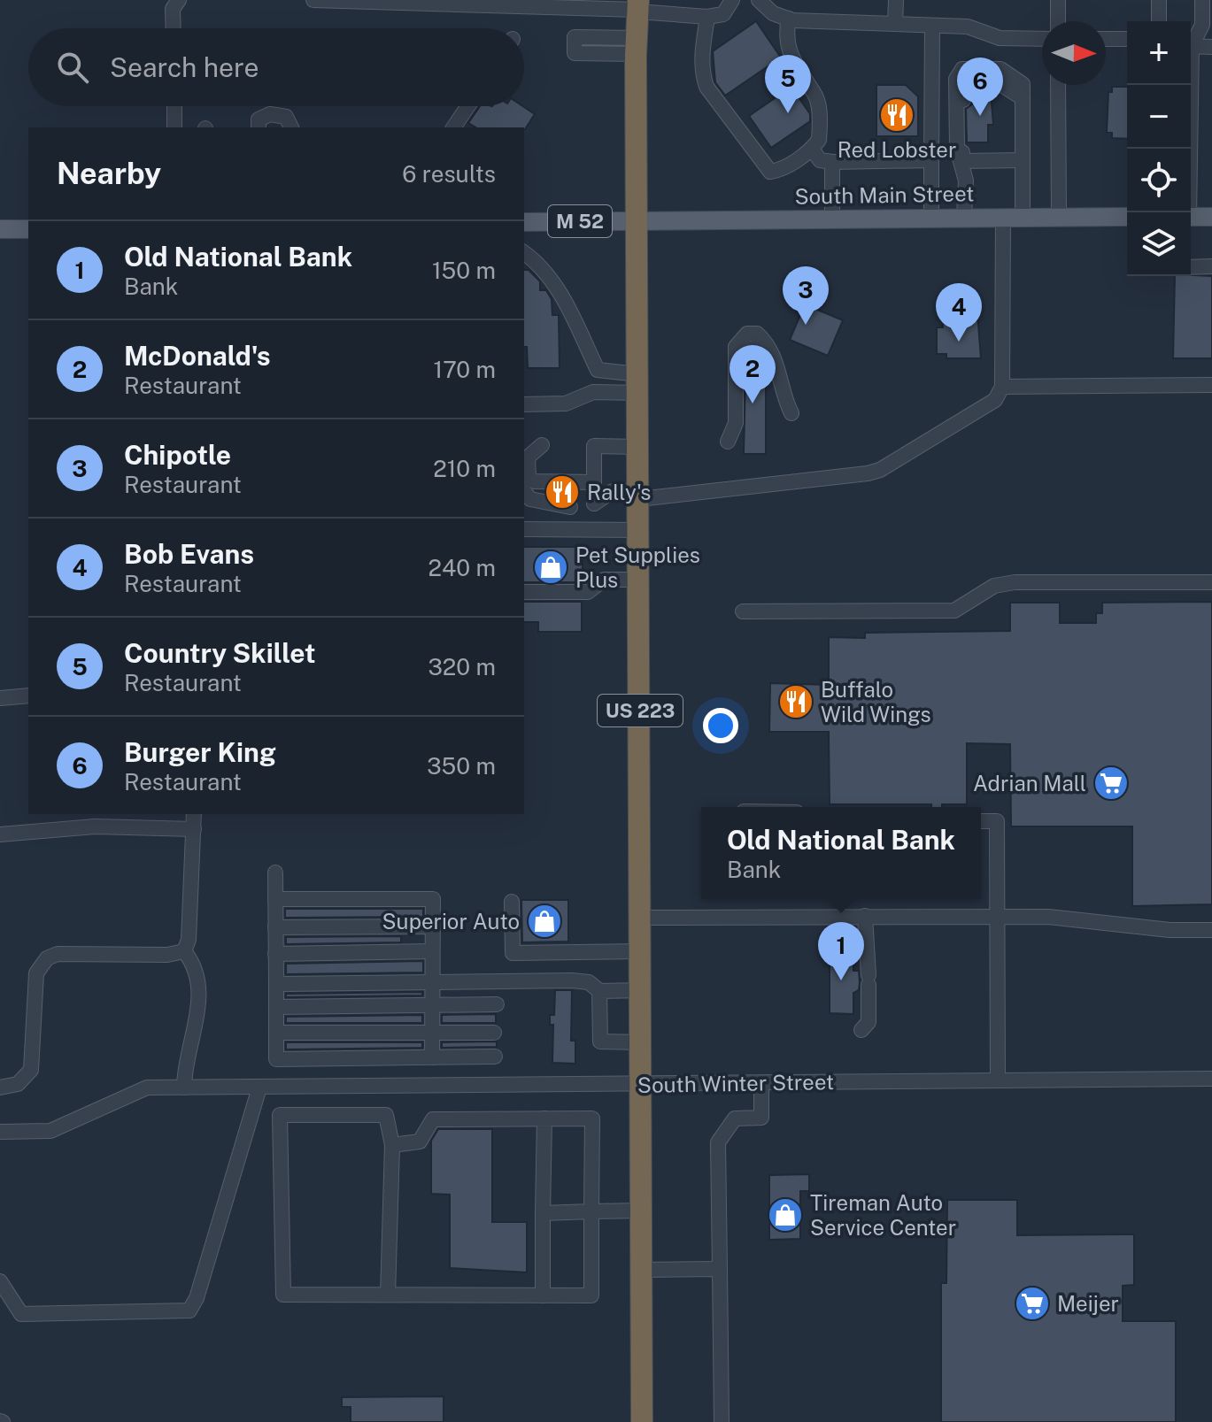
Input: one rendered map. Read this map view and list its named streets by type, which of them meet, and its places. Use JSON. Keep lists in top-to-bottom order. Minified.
{"streets":{"highway":["US 223"],"main road":["South Main Street","M 52"],"street":["South Winter Street"]},"crossings":[["South Main Street","M 52"],["South Main Street","US 223"],["M 52","US 223"],["US 223","South Winter Street"]],"places":{"restaurant":["Red Lobster","Rally's","Buffalo Wild Wings"],"shop":["Pet Supplies Plus","Superior Auto","Tireman Auto Service Center"],"supermarket":["Adrian Mall","Meijer"]},"north":"right","page":{"map_buttons":["+","−"],"search":"Search here","pins":["5","6","3","4","2","1"],"heading":["Nearby","6 results"],"list":[{"mark":"1","name":"Old National Bank","note":"Bank","value":"150 m"},{"mark":"2","name":"McDonald's","note":"Restaurant","value":"170 m"},{"mark":"3","name":"Chipotle","note":"Restaurant","value":"210 m"},{"mark":"4","name":"Bob Evans","note":"Restaurant","value":"240 m"},{"mark":"5","name":"Country Skillet","note":"Restaurant","value":"320 m"},{"mark":"6","name":"Burger King","note":"Restaurant","value":"350 m"}],"popup":["Old National Bank","Bank"]}}
